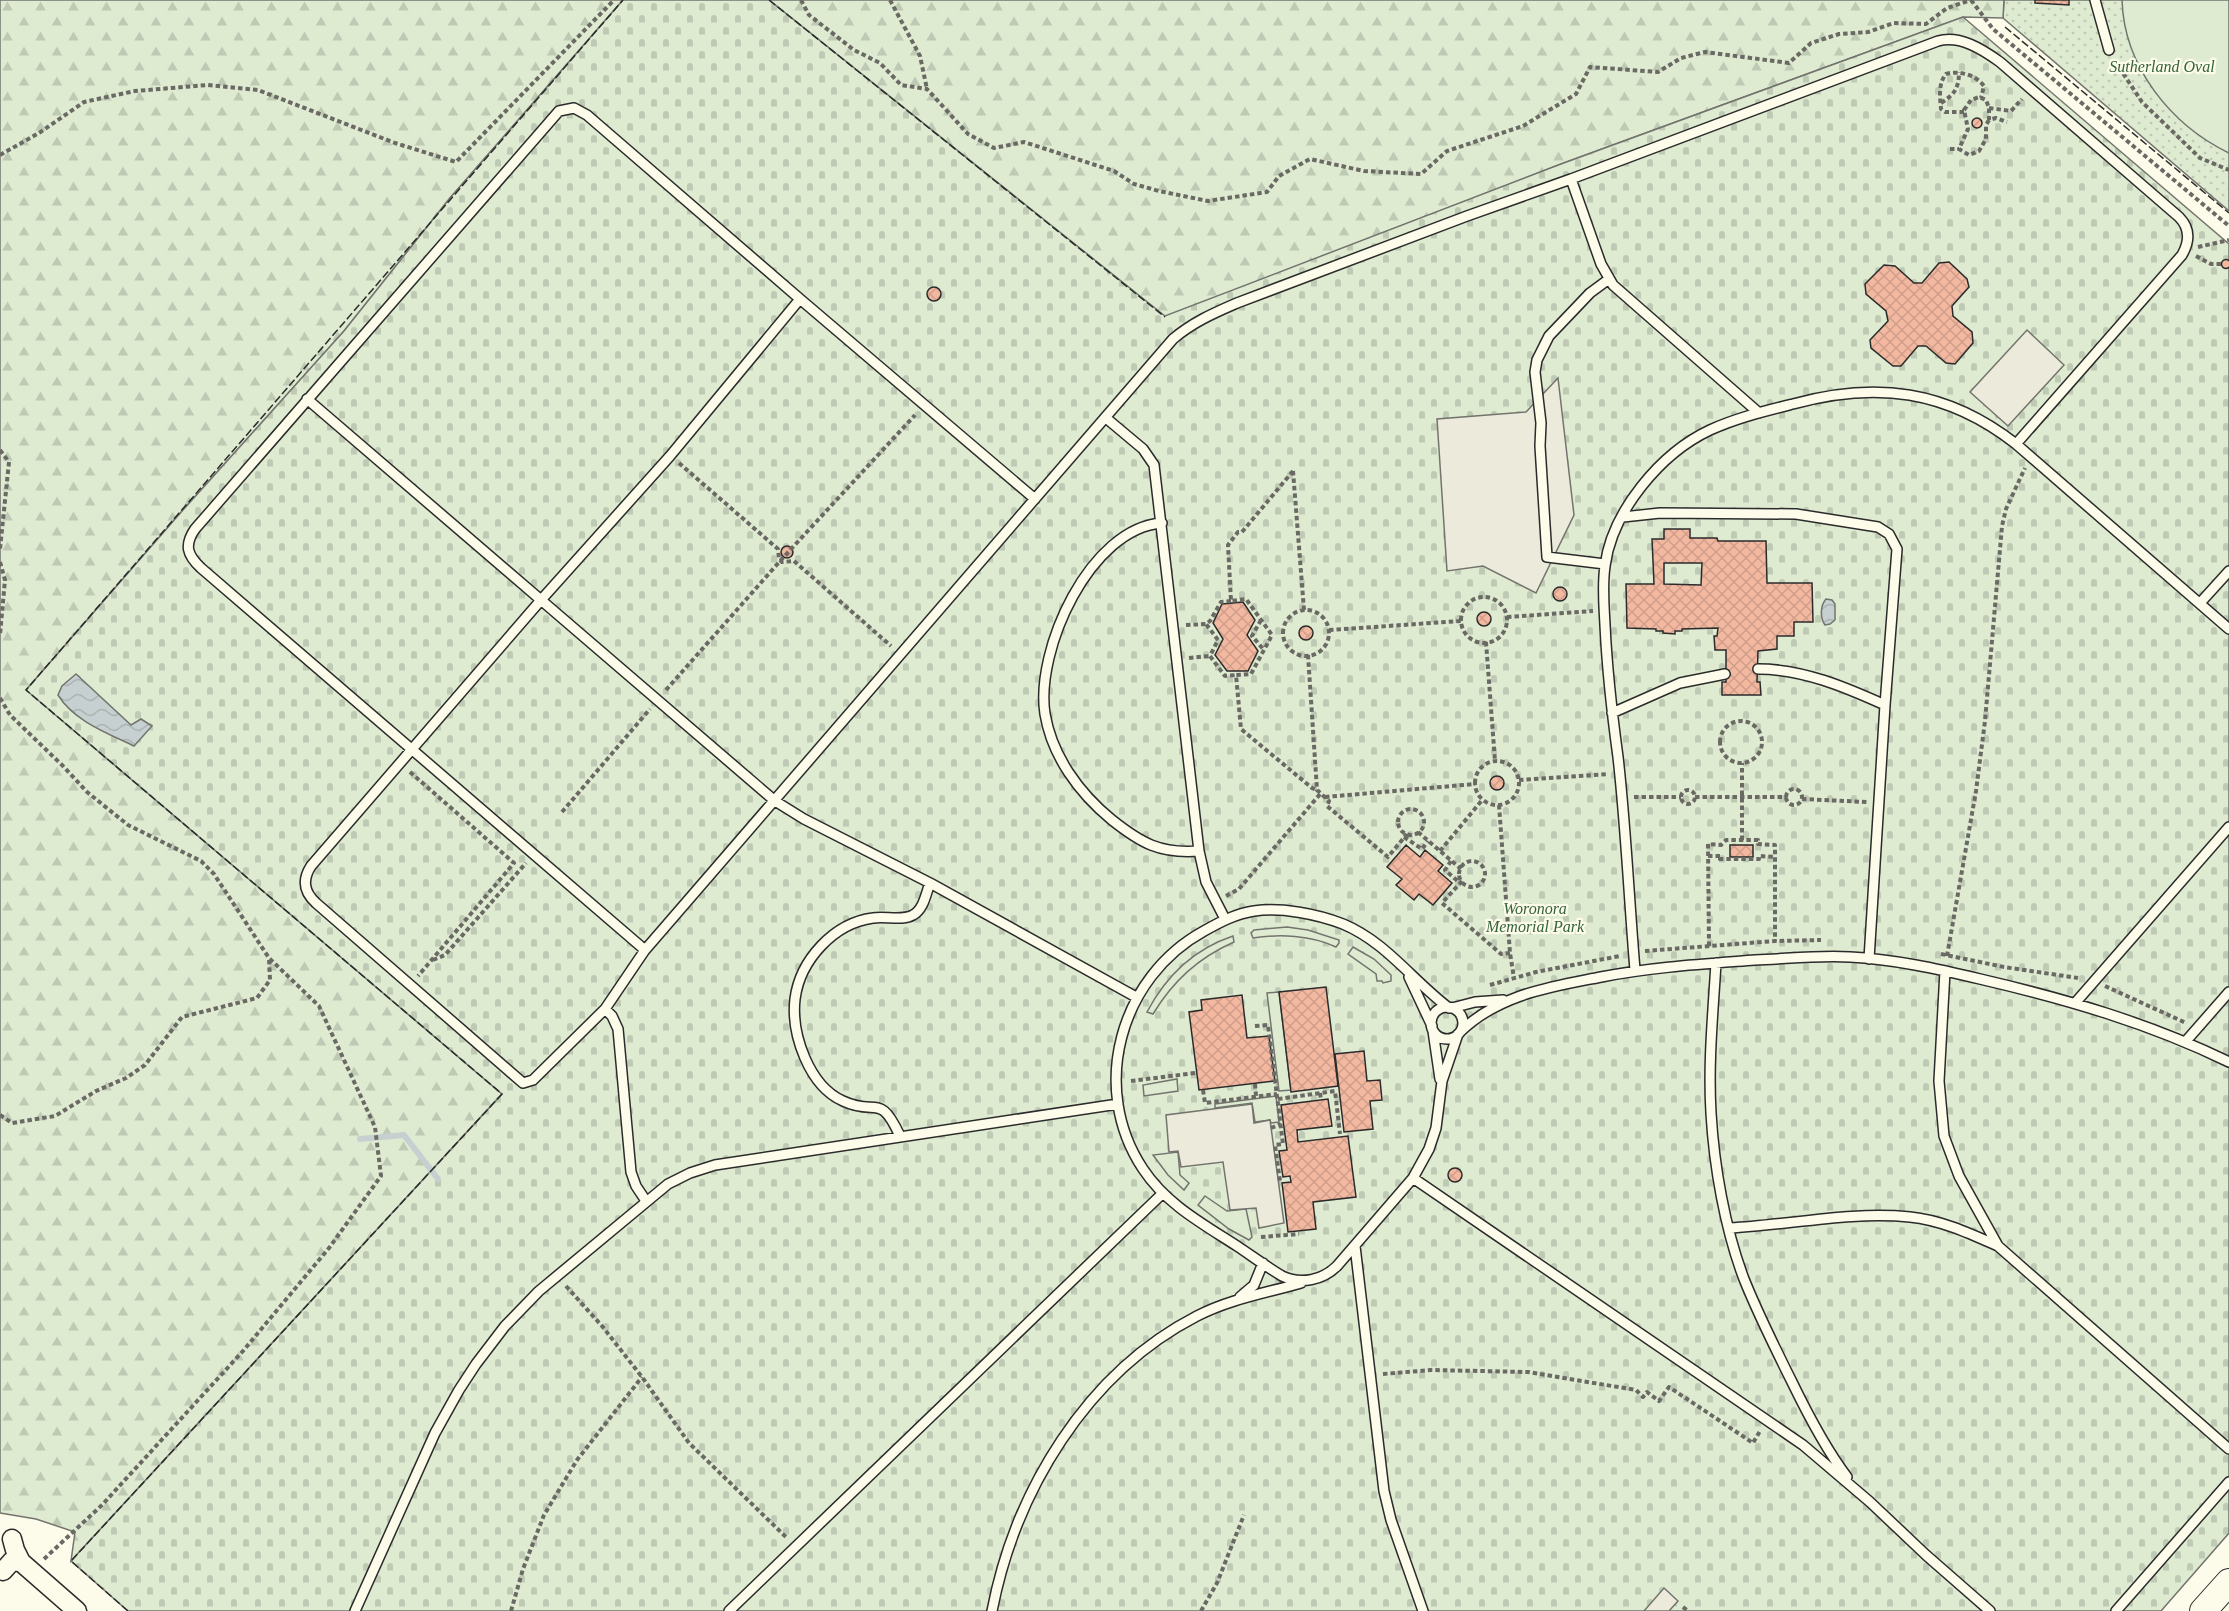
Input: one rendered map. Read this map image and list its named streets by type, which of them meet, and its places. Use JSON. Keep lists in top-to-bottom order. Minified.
{"parks":["Sutherland Oval","Woronora Memorial Park"]}
